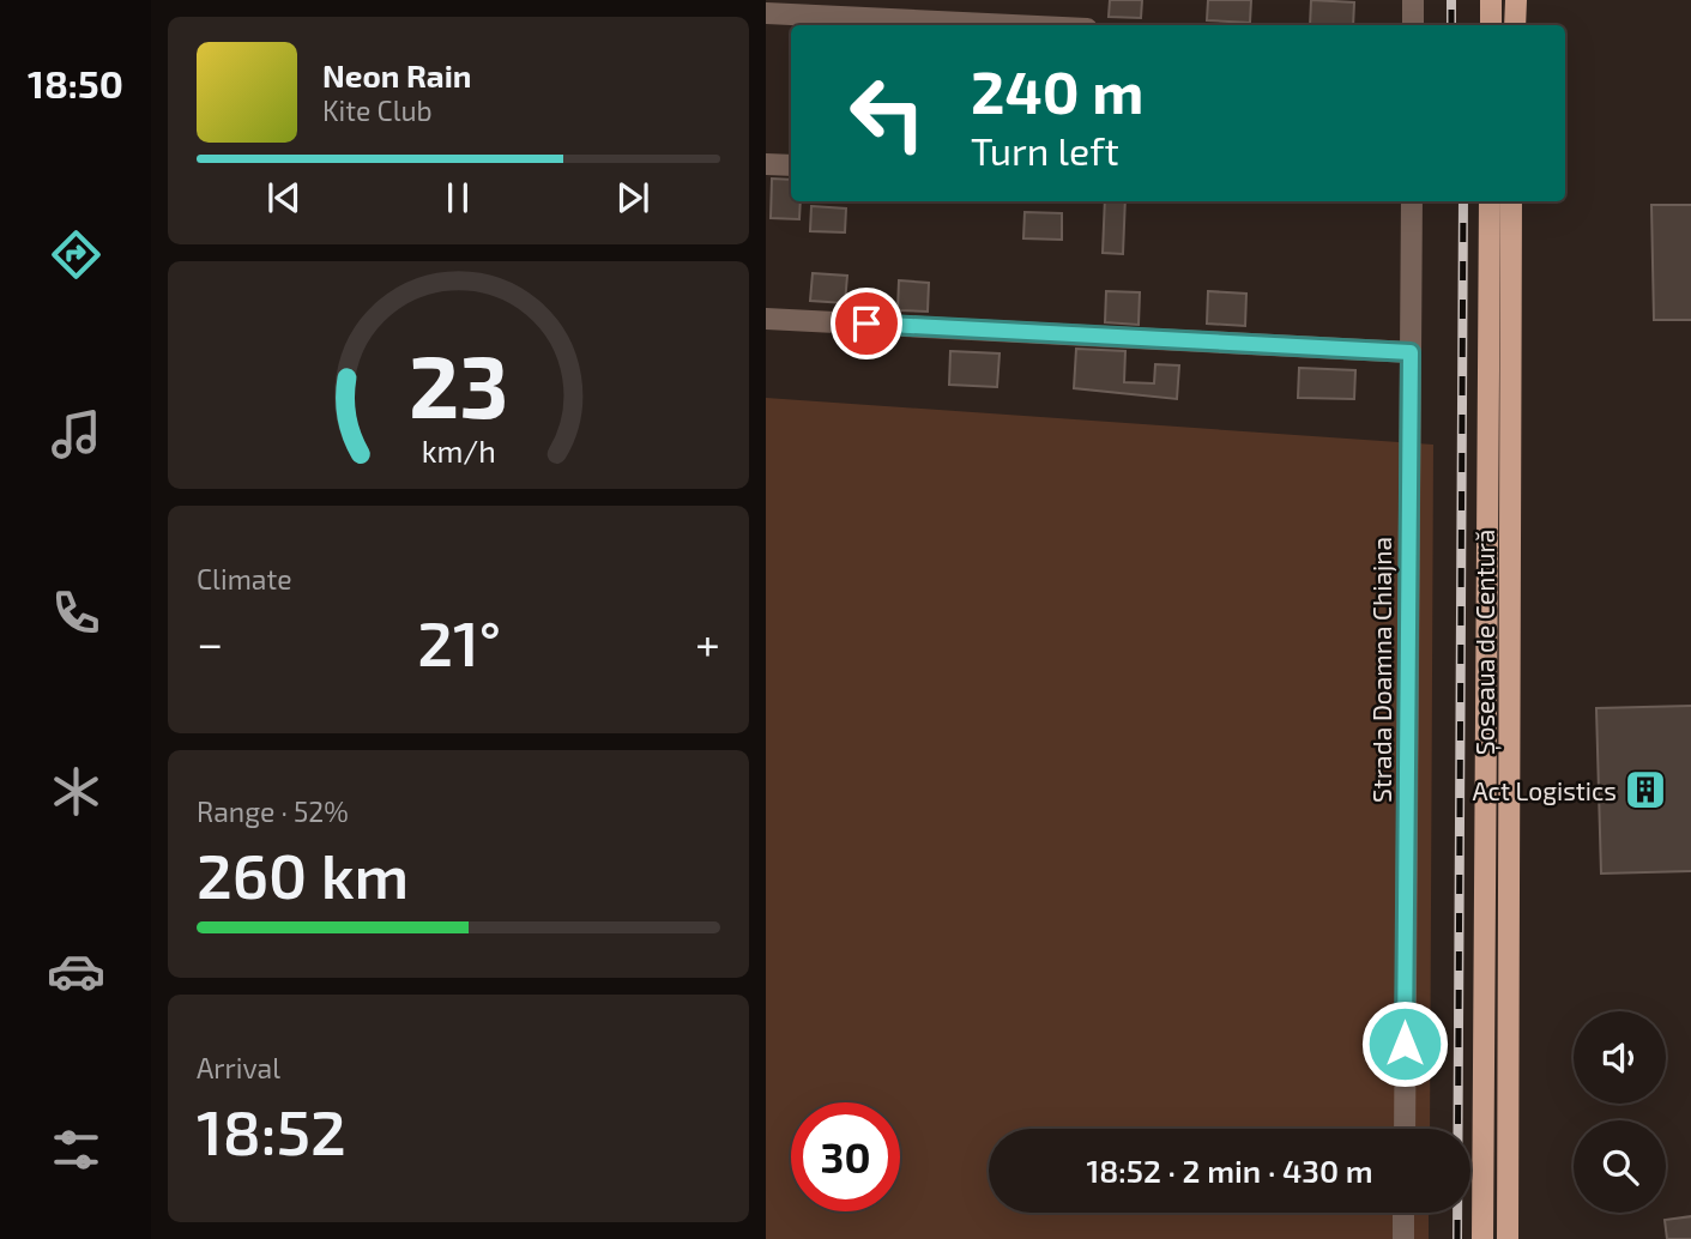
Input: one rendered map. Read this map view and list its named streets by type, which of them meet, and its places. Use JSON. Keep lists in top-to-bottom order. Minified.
{"streets":{"main road":["Șoseaua de Centură"],"street":["Strada Doamna Chiajna"]},"places":{"building":["Act Logistics"]},"page":{"tabs":"18:50","turn":["240 m","Turn left"],"song":["Neon Rain","Kite Club"],"tile":["Climate",["Range · 52%","260 km"],["Arrival","18:52"]],"heat":["−","21°","+"],"limit":"30","trip":"18:52 · 2 min · 430 m","gauge":["23","km/h"]}}
